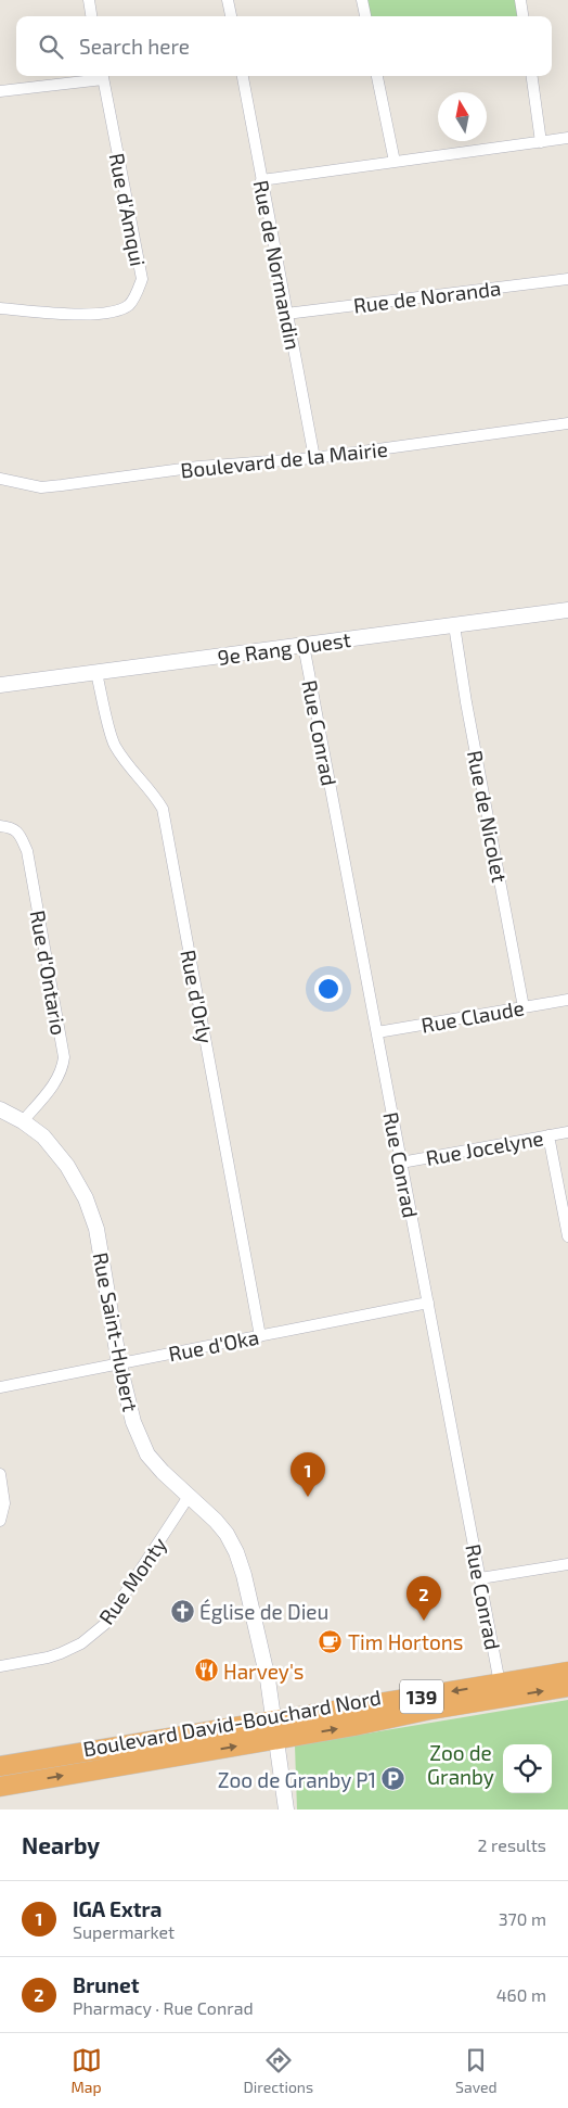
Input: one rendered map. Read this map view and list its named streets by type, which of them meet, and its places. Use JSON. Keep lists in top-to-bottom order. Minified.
{"streets":{"highway":["139","Boulevard David-Bouchard Nord"],"street":["Rue d'Amqui","Rue de Normandin","Rue de Noranda","Boulevard de la Mairie","9e Rang Ouest","Rue Conrad","Rue de Nicolet","Rue d'Ontario","Rue d'Orly","Rue Claude","Rue Jocelyne","Rue Saint-Hubert","Rue d'Oka","Rue Monty"]},"crossings":[["Rue de Normandin","Rue de Noranda"],["Rue de Normandin","Boulevard de la Mairie"],["9e Rang Ouest","Rue Conrad"],["9e Rang Ouest","Rue de Nicolet"],["9e Rang Ouest","Rue d'Orly"],["Rue Conrad","Rue Claude"],["Rue Conrad","Rue Jocelyne"],["Rue Conrad","Rue d'Oka"],["Rue Conrad","Boulevard David-Bouchard Nord"],["Rue de Nicolet","Rue Claude"],["Rue d'Ontario","Rue Saint-Hubert"],["Rue d'Orly","Rue d'Oka"],["Rue Saint-Hubert","Rue d'Oka"],["Rue Saint-Hubert","Rue Monty"],["Rue Saint-Hubert","Boulevard David-Bouchard Nord"]],"parks":["Zoo de Granby"],"places":{"church":["Église de Dieu"],"cafe":["Tim Hortons"],"restaurant":["Harvey's"],"parking":["Zoo de Granby P1"]},"north":"top","page":{"search":"Search here","pins":["1","2"],"heading":["Nearby","2 results"],"list":[{"mark":"1","name":"IGA Extra","note":"Supermarket","value":"370 m"},{"mark":"2","name":"Brunet","note":"Pharmacy · Rue Conrad","value":"460 m"}],"nav":["Map","Directions","Saved"]}}
